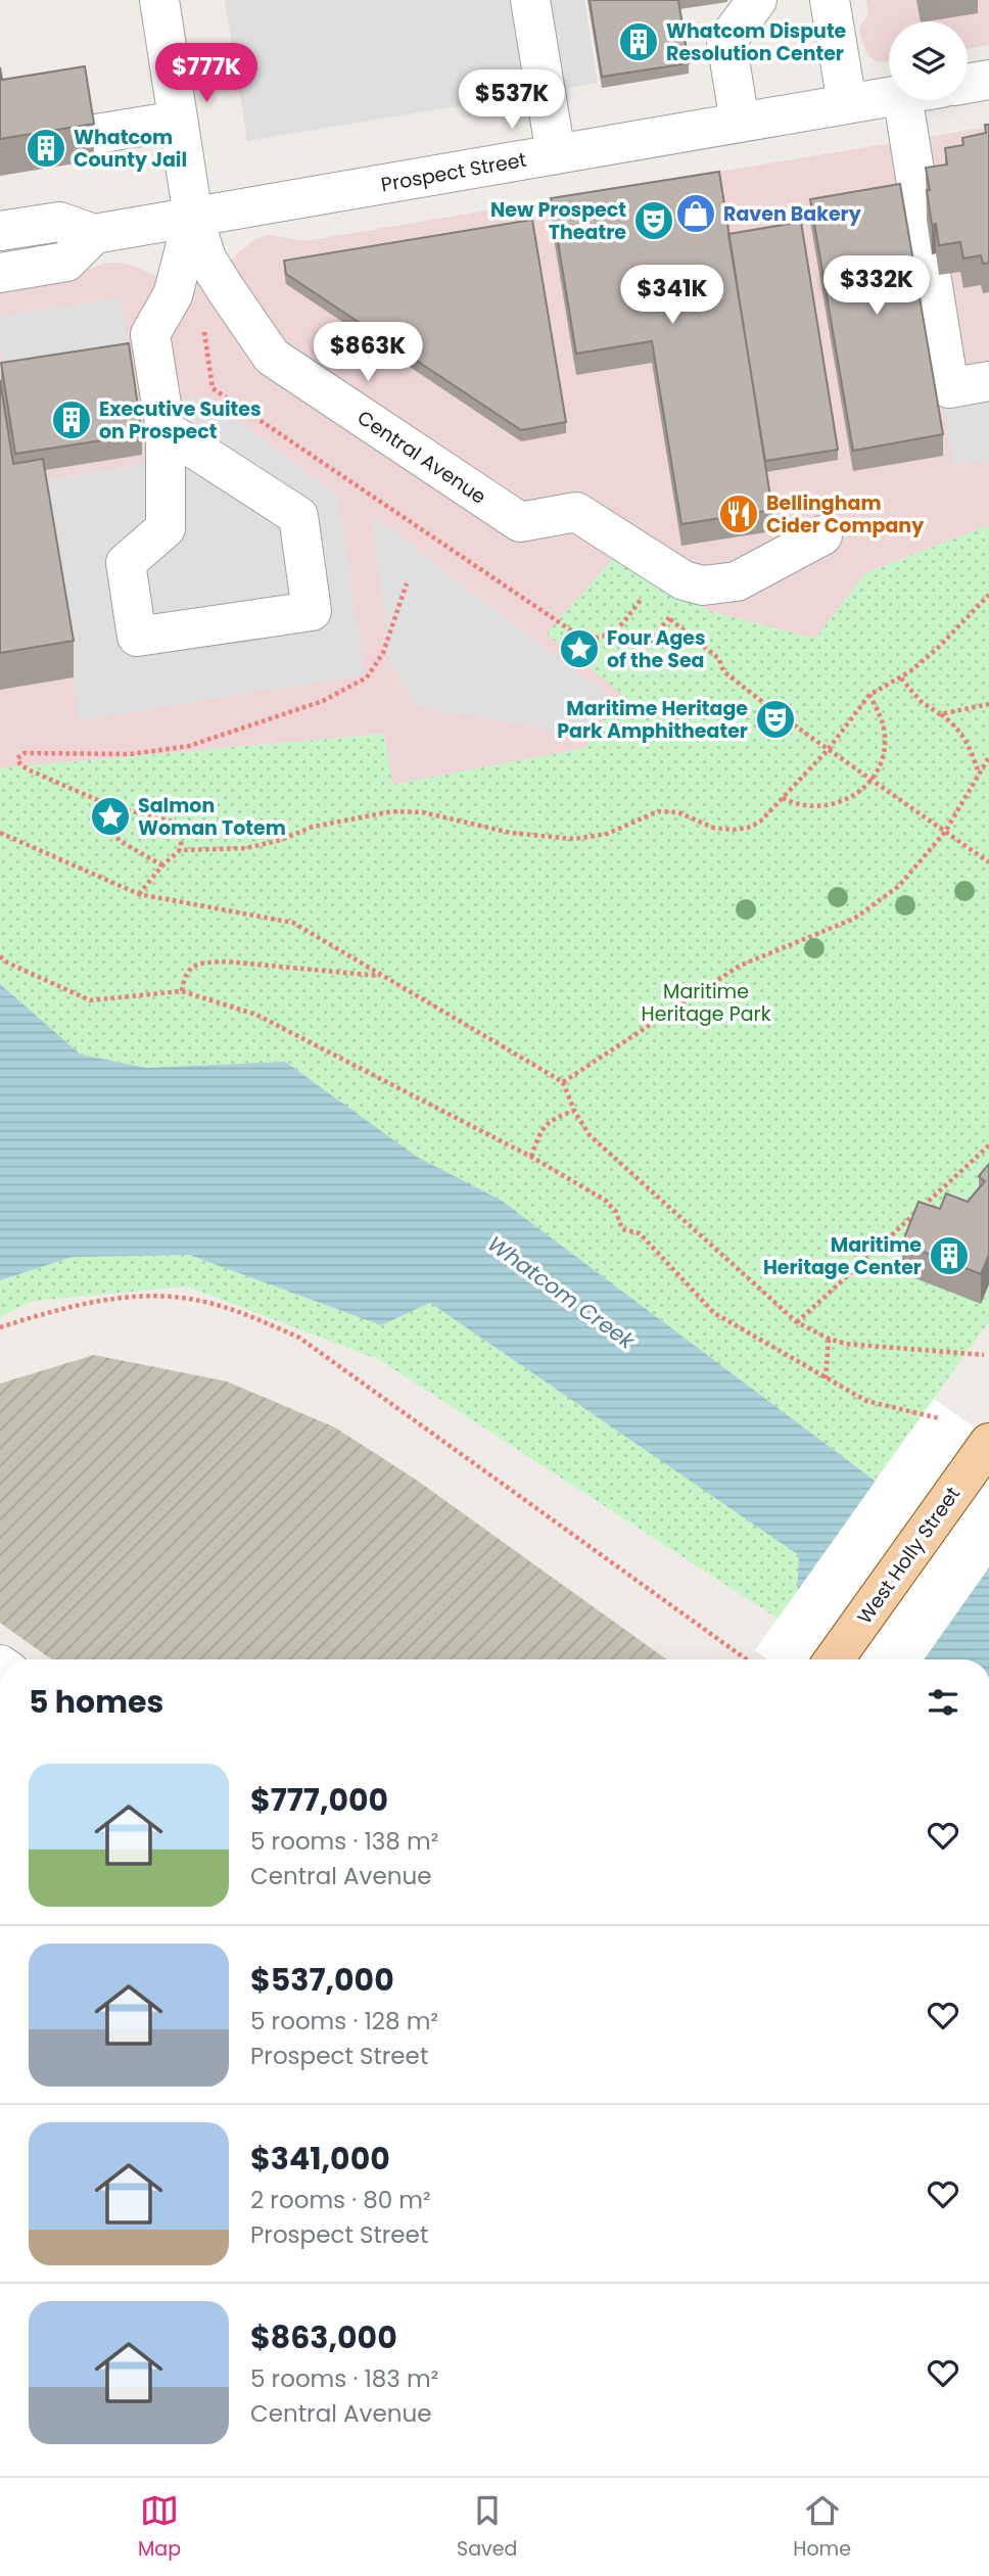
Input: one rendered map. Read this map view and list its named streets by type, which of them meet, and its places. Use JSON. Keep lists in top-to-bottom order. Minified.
{"streets":{"main road":["West Holly Street"],"street":["Prospect Street","Central Avenue"]},"crossings":[["Prospect Street","Central Avenue"]],"water":["Whatcom Creek"],"parks":["Maritime Heritage Park"],"places":{"building":["Whatcom Dispute Resolution Center","Whatcom County Jail","Executive Suites on Prospect","Maritime Heritage Center"],"shop":["Raven Bakery"],"theatre":["New Prospect Theatre","Maritime Heritage Park Amphitheater"],"restaurant":["Bellingham Cider Company"],"place":["Four Ages of the Sea","Salmon Woman Totem"]},"page":{"price":["$777K","$537K","$332K","$341K","$863K"],"heading":"5 homes","list":[{"name":"$777,000","note":"5 rooms · 138 m² · Central Avenue"},{"name":"$537,000","note":"5 rooms · 128 m² · Prospect Street"},{"name":"$341,000","note":"2 rooms · 80 m² · Prospect Street"},{"name":"$863,000","note":"5 rooms · 183 m² · Central Avenue"}],"tabs":["Map","Saved","Home"]}}
